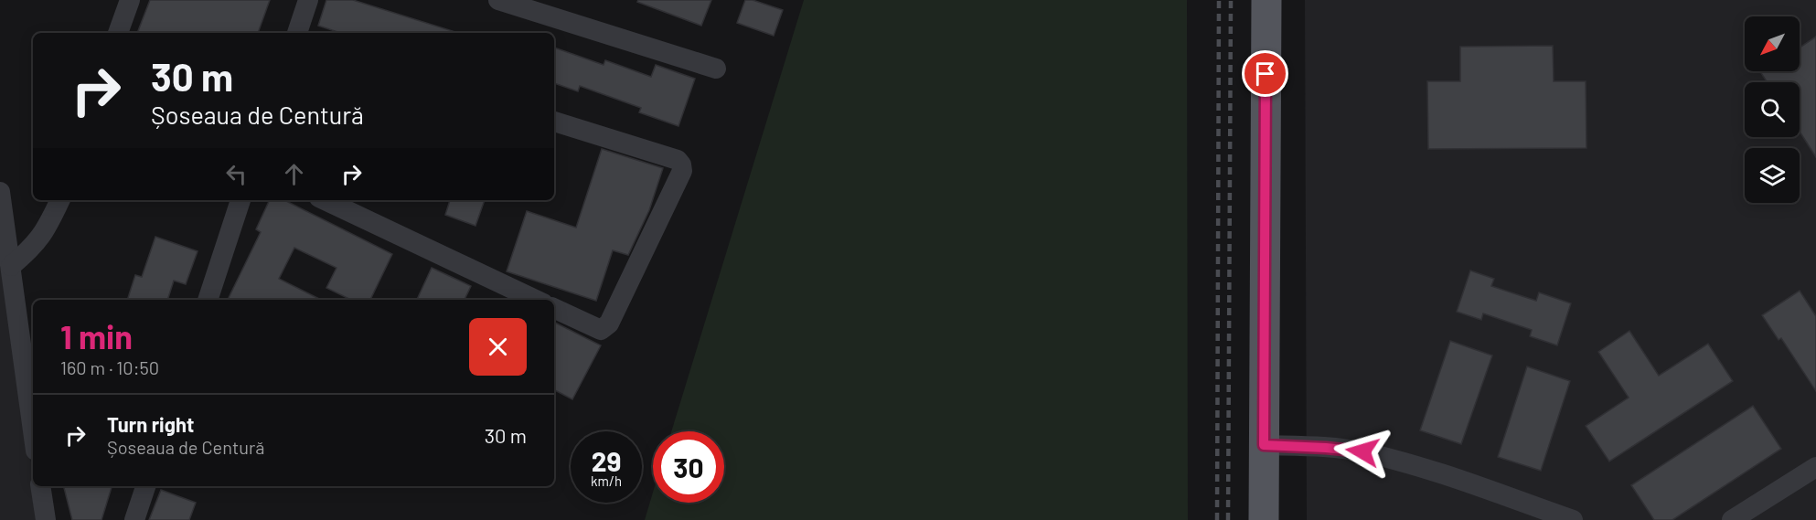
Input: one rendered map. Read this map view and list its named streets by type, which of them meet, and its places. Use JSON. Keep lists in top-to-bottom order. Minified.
{"north":"bottom left","page":{"turn":["30 m","Șoseaua de Centură"],"heading":["1 min","160 m · 10:50"],"list":[{"name":"Turn right","note":"Șoseaua de Centură","value":"30 m"}],"speed":"29 km/h","limit":"30"}}
